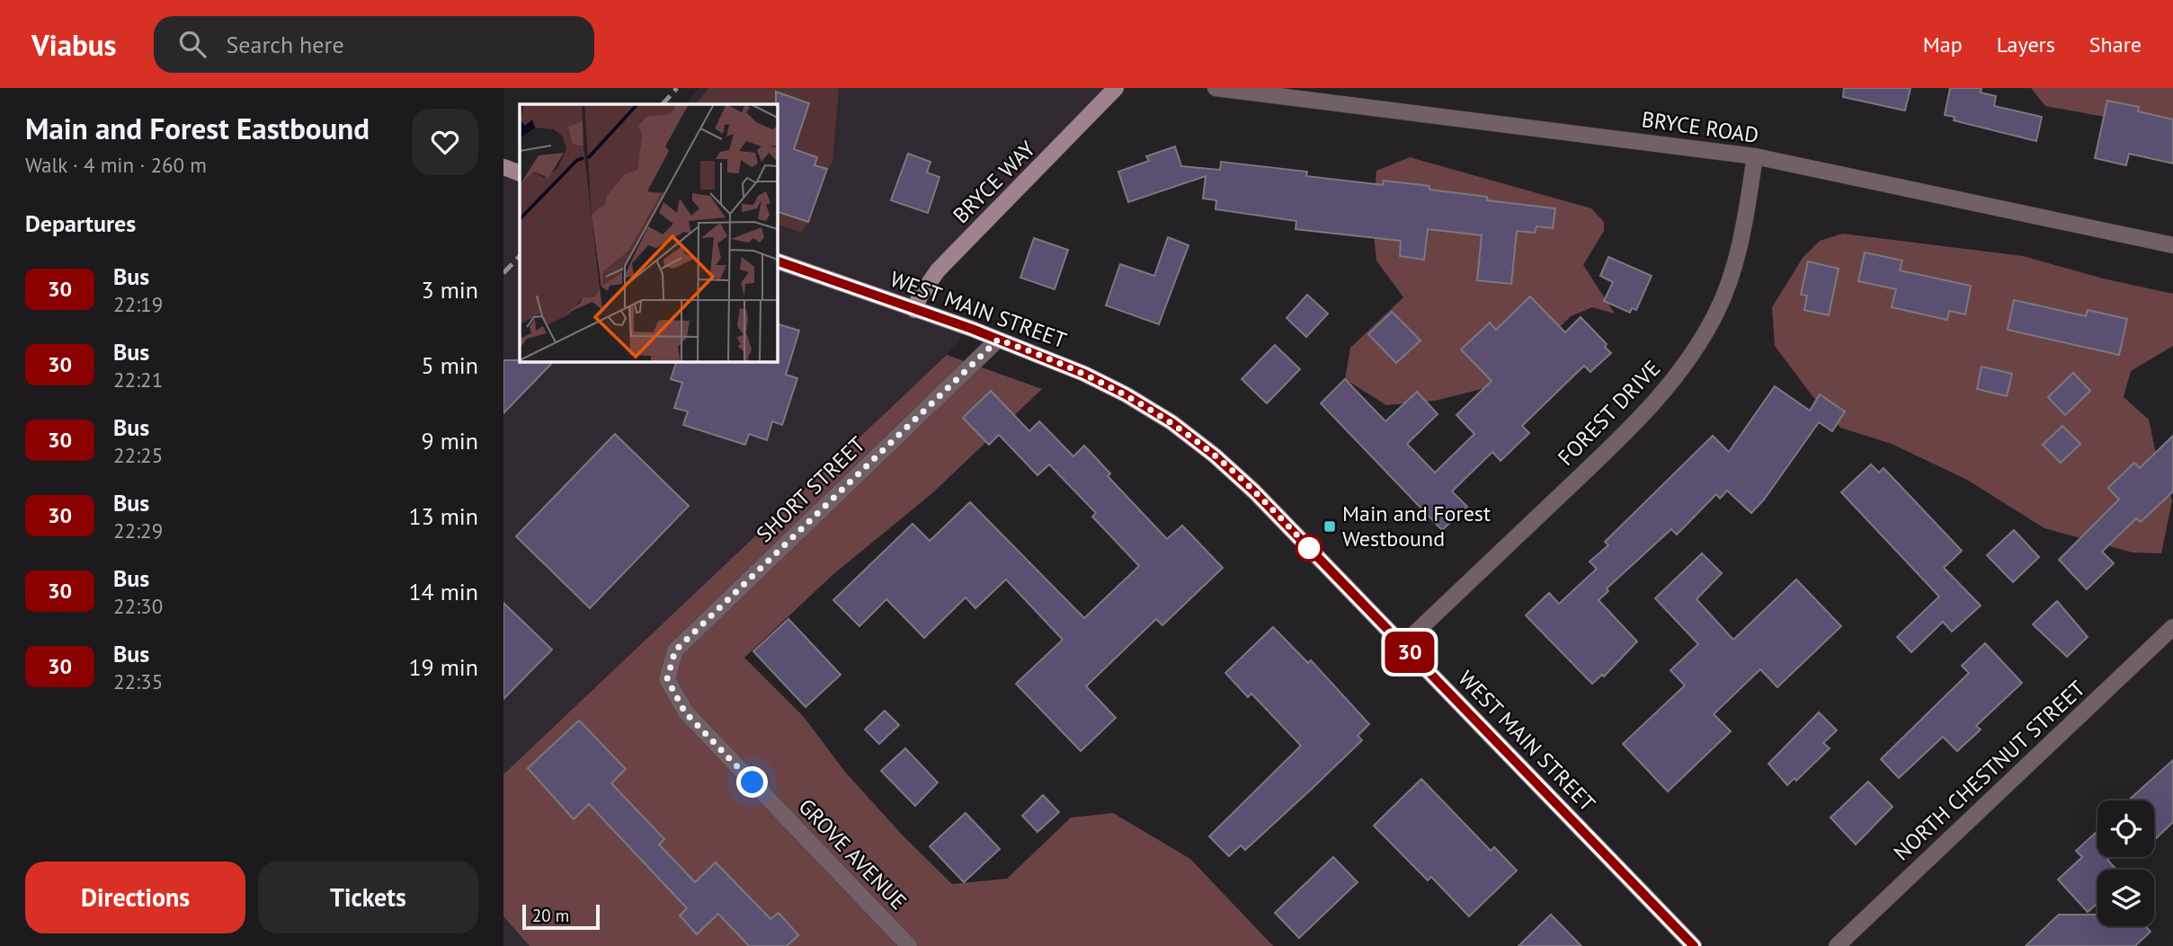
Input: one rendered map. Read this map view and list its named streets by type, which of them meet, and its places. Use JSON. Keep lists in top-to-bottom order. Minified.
{"streets":{"main road":["BRYCE WAY","WEST MAIN STREET"],"street":["BRYCE ROAD","FOREST DRIVE","SHORT STREET","NORTH CHESTNUT STREET","GROVE AVENUE"]},"crossings":[["BRYCE ROAD","FOREST DRIVE"],["BRYCE WAY","WEST MAIN STREET"],["WEST MAIN STREET","FOREST DRIVE"],["WEST MAIN STREET","SHORT STREET"],["SHORT STREET","GROVE AVENUE"]],"places":{"transit":["Main and Forest Westbound"]},"lines":["bus line 30"],"scale_bar":"20 m","page":{"header":"Viabus","search":"Search here","nav":["Map","Layers","Share"],"heading":[["Main and Forest Eastbound","Walk · 4 min · 260 m"],"Departures"],"on_map":"30","list":[{"mark":"30","name":"Bus","note":"22:19","value":"3 min"},{"mark":"30","name":"Bus","note":"22:21","value":"5 min"},{"mark":"30","name":"Bus","note":"22:25","value":"9 min"},{"mark":"30","name":"Bus","note":"22:29","value":"13 min"},{"mark":"30","name":"Bus","note":"22:30","value":"14 min"},{"mark":"30","name":"Bus","note":"22:35","value":"19 min"}],"buttons":["Directions","Tickets"],"scale":"20 m"}}
